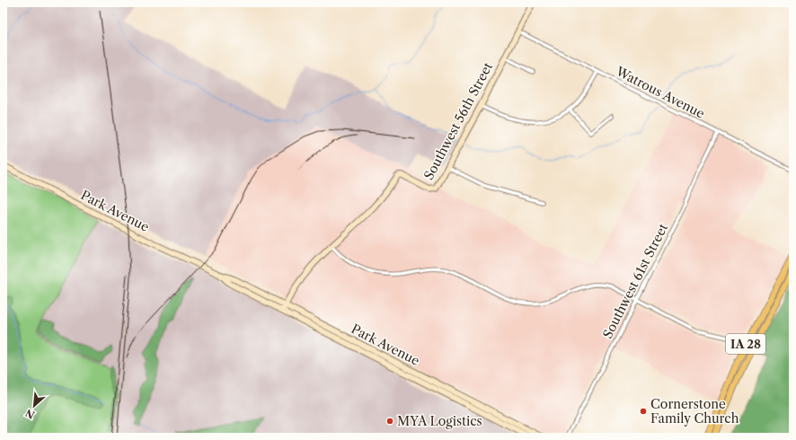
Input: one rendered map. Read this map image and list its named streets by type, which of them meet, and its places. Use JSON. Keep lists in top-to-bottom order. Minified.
{"streets":{"main road":["Southwest 56th Street","Park Avenue","IA 28"],"street":["Watrous Avenue","Southwest 61st Street"]},"crossings":[["Watrous Avenue","Southwest 56th Street"],["Watrous Avenue","Southwest 61st Street"],["Southwest 56th Street","Park Avenue"]],"places":["Cornerstone Family Church","MYA Logistics"],"north":"bottom left"}
